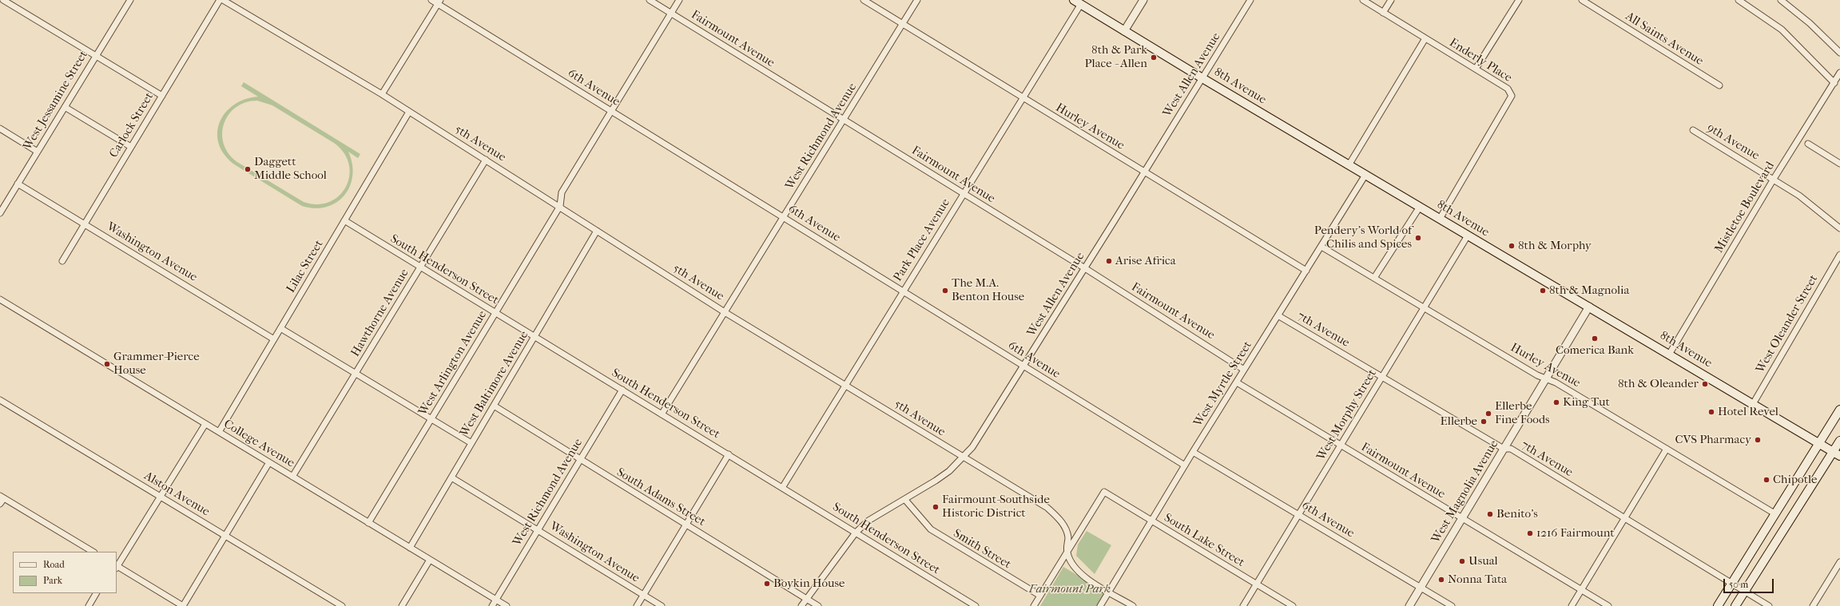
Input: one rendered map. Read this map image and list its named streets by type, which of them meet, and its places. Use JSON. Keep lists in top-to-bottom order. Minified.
{"streets":{"main road":["8th Avenue"],"street":["Fairmount Avenue","All Saints Avenue","Enderly Place","West Allen Avenue","6th Avenue","West Jessamine Street","Carlock Street","Hurley Avenue","West Richmond Avenue","9th Avenue","5th Avenue","Mistletoe Boulevard","Park Place Avenue","Washington Avenue","Lilac Street","South Henderson Street","Hawthorne Avenue","West Oleander Street","7th Avenue","West Arlington Avenue","West Baltimore Avenue","West Myrtle Street","West Morphy Street","College Avenue","West Magnolia Avenue","Alston Avenue","South Adams Street","South Lake Street","Smith Street"]},"crossings":[["Fairmount Avenue","West Allen Avenue"],["Fairmount Avenue","West Richmond Avenue"],["Fairmount Avenue","Park Place Avenue"],["Fairmount Avenue","West Arlington Avenue"],["Fairmount Avenue","West Myrtle Street"],["Fairmount Avenue","West Morphy Street"],["Fairmount Avenue","West Magnolia Avenue"],["Enderly Place","8th Avenue"],["West Allen Avenue","8th Avenue"],["West Allen Avenue","6th Avenue"],["West Allen Avenue","Hurley Avenue"],["West Allen Avenue","5th Avenue"],["West Allen Avenue","South Henderson Street"],["West Allen Avenue","South Adams Street"],["West Allen Avenue","Smith Street"],["8th Avenue","Mistletoe Boulevard"],["8th Avenue","Park Place Avenue"],["8th Avenue","West Oleander Street"],["8th Avenue","West Myrtle Street"],["8th Avenue","West Morphy Street"],["8th Avenue","West Magnolia Avenue"],["6th Avenue","West Richmond Avenue"],["6th Avenue","Park Place Avenue"],["6th Avenue","West Arlington Avenue"],["6th Avenue","West Myrtle Street"],["6th Avenue","West Morphy Street"],["6th Avenue","West Magnolia Avenue"],["West Jessamine Street","Washington Avenue"],["Carlock Street","Washington Avenue"],["Hurley Avenue","West Richmond Avenue"],["Hurley Avenue","Park Place Avenue"],["Hurley Avenue","West Myrtle Street"],["Hurley Avenue","West Morphy Street"],["Hurley Avenue","West Magnolia Avenue"],["West Richmond Avenue","5th Avenue"],["West Richmond Avenue","Washington Avenue"],["West Richmond Avenue","South Henderson Street"],["West Richmond Avenue","College Avenue"],["West Richmond Avenue","South Adams Street"],["9th Avenue","Mistletoe Boulevard"],["5th Avenue","Park Place Avenue"],["5th Avenue","Lilac Street"],["5th Avenue","Hawthorne Avenue"],["5th Avenue","West Arlington Avenue"],["5th Avenue","West Baltimore Avenue"],["5th Avenue","South Lake Street"],["Park Place Avenue","South Henderson Street"],["Washington Avenue","Lilac Street"],["Washington Avenue","West Baltimore Avenue"],["Lilac Street","South Henderson Street"],["Lilac Street","College Avenue"],["South Henderson Street","Hawthorne Avenue"],["South Henderson Street","West Arlington Avenue"],["South Henderson Street","West Baltimore Avenue"],["Hawthorne Avenue","College Avenue"],["7th Avenue","West Myrtle Street"],["7th Avenue","West Morphy Street"],["7th Avenue","West Magnolia Avenue"],["West Arlington Avenue","College Avenue"],["West Baltimore Avenue","College Avenue"],["West Baltimore Avenue","South Adams Street"],["West Myrtle Street","South Lake Street"],["West Morphy Street","South Lake Street"]],"parks":["Fairmount Park"],"places":["8th & Park Place - Allen","Daggett Middle School","Pendery's World of Chilis and Spices","8th & Morphy","Arise Africa","The M.A. Benton House","8th & Magnolia","Comerica Bank","Grammer-Pierce House","8th & Oleander","King Tut","Hotel Revel","Ellerbe Fine Foods","Ellerbe","CVS Pharmacy","Chipotle","Fairmount-Southside Historic District","Benito's","1216 Fairmount","Usual","Nonna Tata","Boykin House"],"legend":["Road","Park"],"scale_bar":"50 m"}
